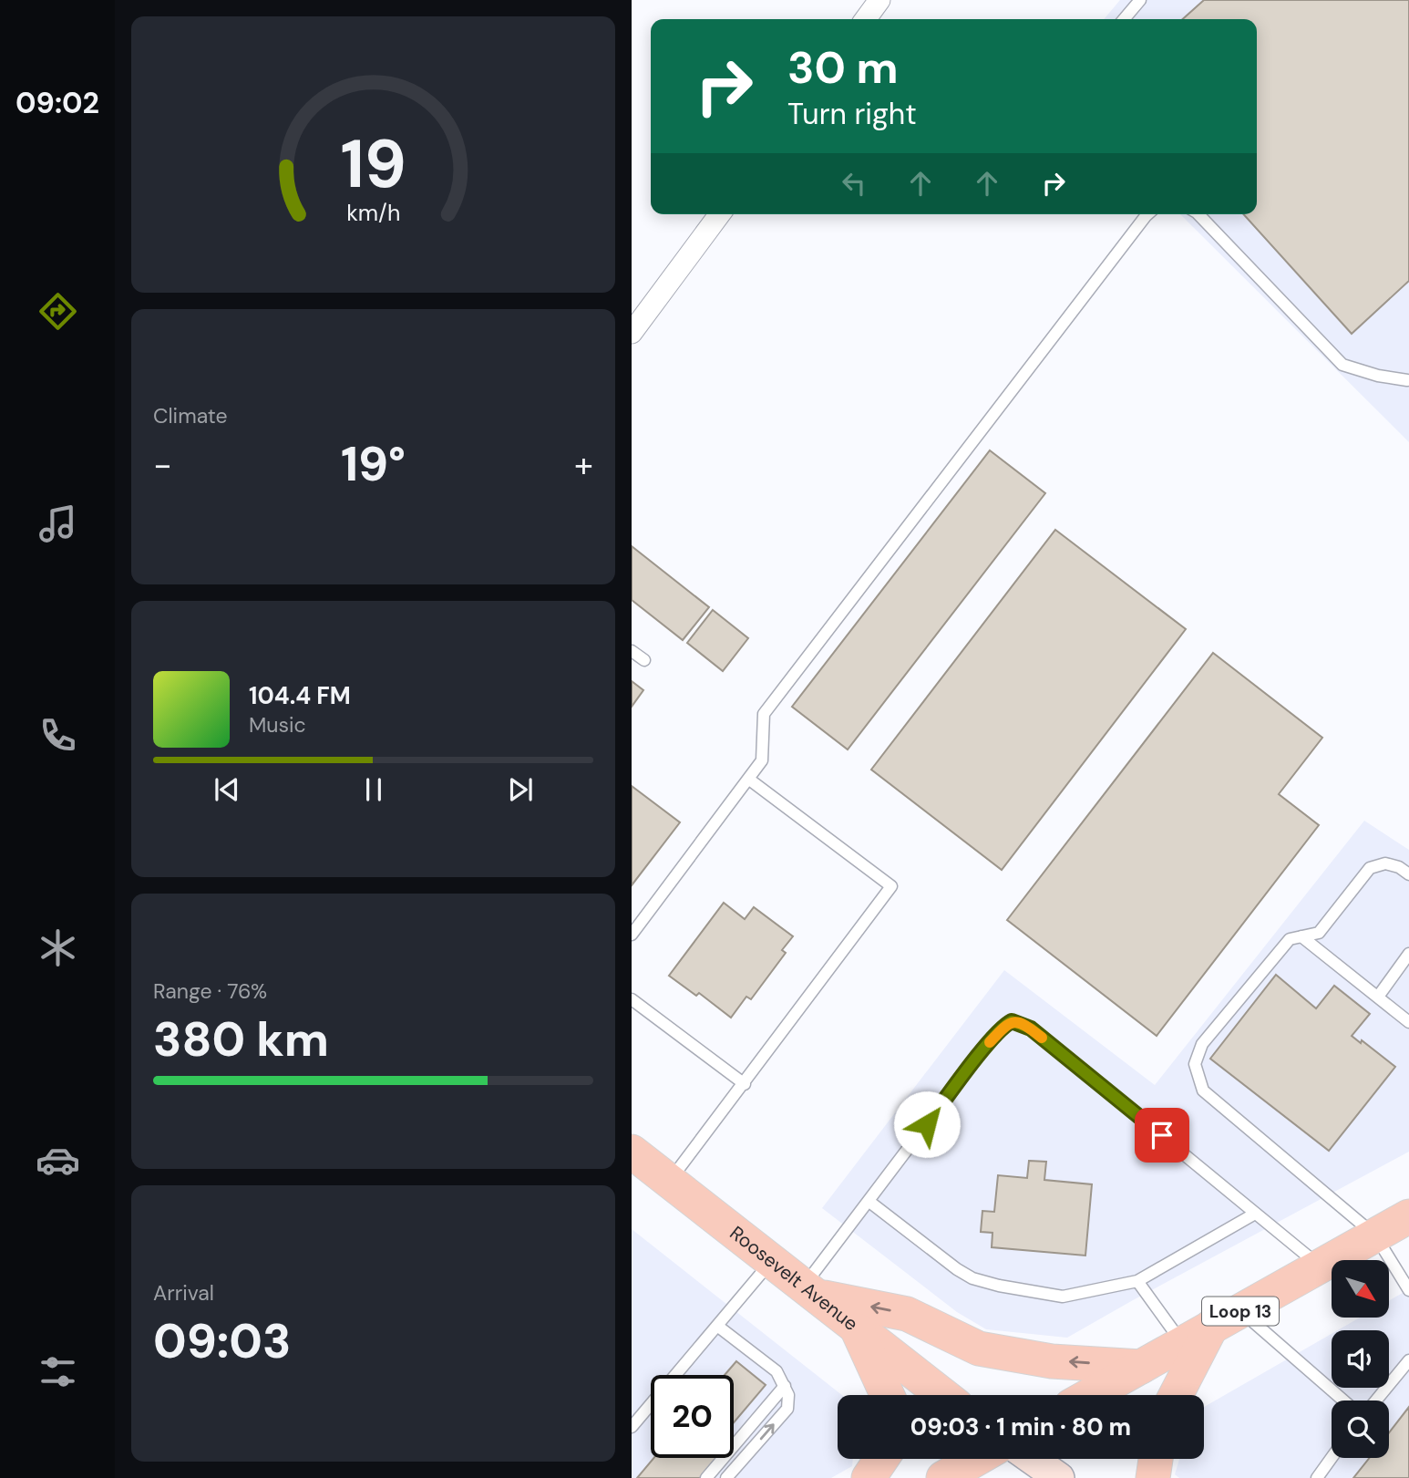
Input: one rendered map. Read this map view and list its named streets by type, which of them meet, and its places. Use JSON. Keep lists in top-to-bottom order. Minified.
{"streets":{"main road":["Roosevelt Avenue","Loop 13"]},"north":"bottom right","page":{"tabs":"09:02","turn":["30 m","Turn right"],"tile":["Climate",["Range · 76%","380 km"],["Arrival","09:03"]],"heat":["−","19°","+"],"song":["104.4 FM","Music"],"limit":"20","trip":"09:03 · 1 min · 80 m","gauge":["19","km/h"]}}
